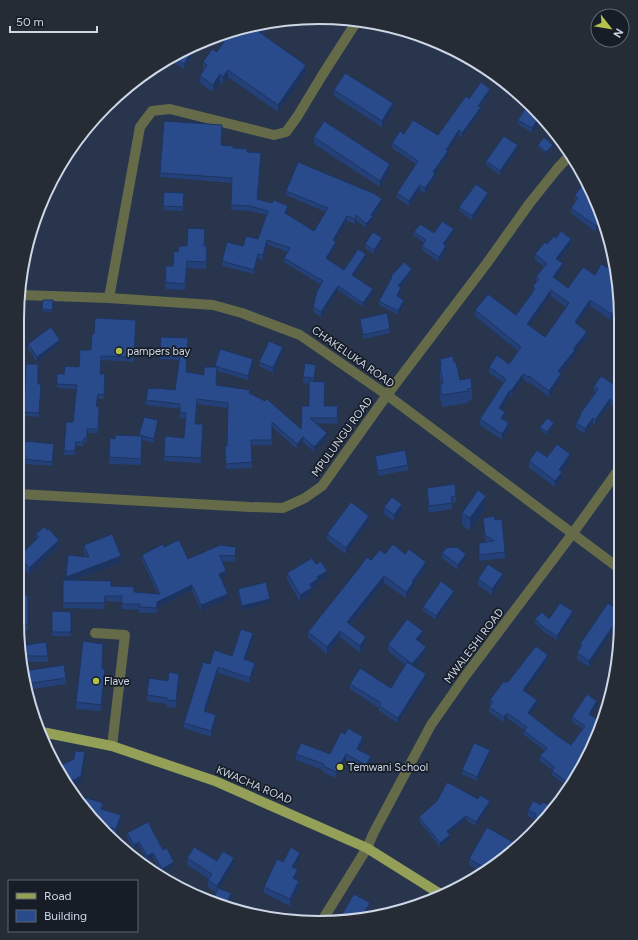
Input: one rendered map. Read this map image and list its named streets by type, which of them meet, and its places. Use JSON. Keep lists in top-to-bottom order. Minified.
{"streets":{"main road":["KWACHA ROAD"],"street":["CHAKELUKA ROAD","MPULUNGU ROAD","MWALESHI ROAD"]},"crossings":[["CHAKELUKA ROAD","MPULUNGU ROAD"],["CHAKELUKA ROAD","MWALESHI ROAD"],["MWALESHI ROAD","KWACHA ROAD"]],"places":["pampers bay","Flave","Temwani School"],"legend":["Road","Building"],"scale_bar":"50 m","north":"bottom right"}
